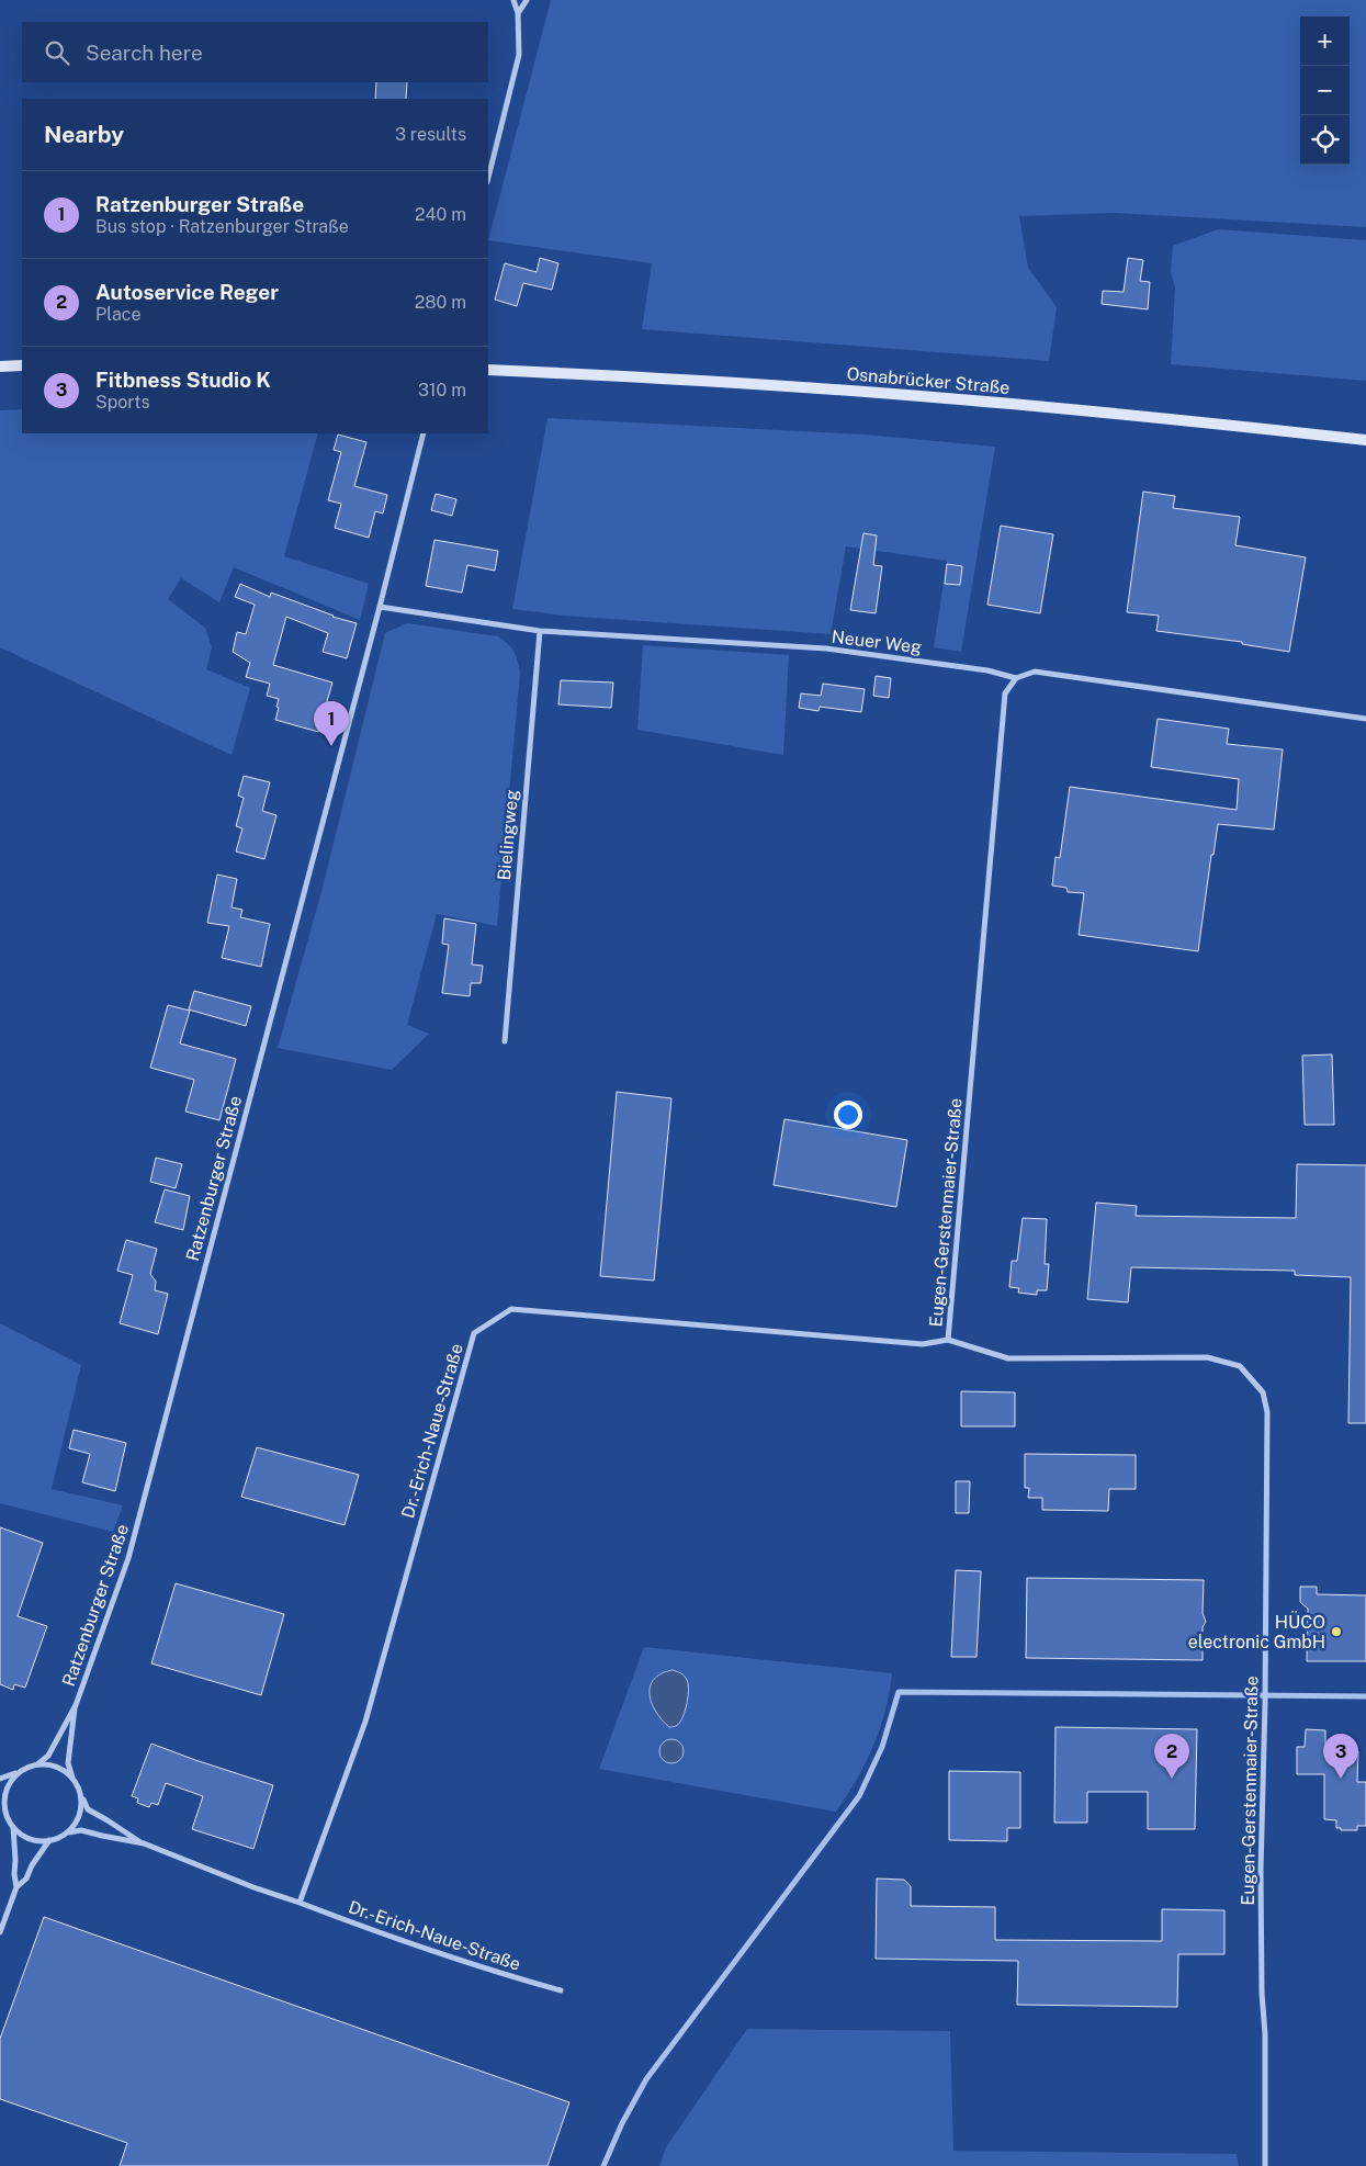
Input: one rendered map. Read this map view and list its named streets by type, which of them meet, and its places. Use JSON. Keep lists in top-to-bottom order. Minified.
{"streets":{"main road":["Osnabrücker Straße"],"street":["Neuer Weg","Bielingweg","Ratzenburger Straße","Eugen-Gerstenmaier-Straße","Dr.-Erich-Naue-Straße"]},"crossings":[["Neuer Weg","Bielingweg"],["Neuer Weg","Ratzenburger Straße"],["Neuer Weg","Eugen-Gerstenmaier-Straße"],["Eugen-Gerstenmaier-Straße","Dr.-Erich-Naue-Straße"]],"places":["HÜCO electronic GmbH"],"page":{"map_buttons":["+","−"],"search":"Search here","heading":["Nearby","3 results"],"list":[{"mark":"1","name":"Ratzenburger Straße","note":"Bus stop · Ratzenburger Straße","value":"240 m"},{"mark":"2","name":"Autoservice Reger","note":"Place","value":"280 m"},{"mark":"3","name":"Fitbness Studio K","note":"Sports","value":"310 m"}],"pins":["1","2","3"]}}
